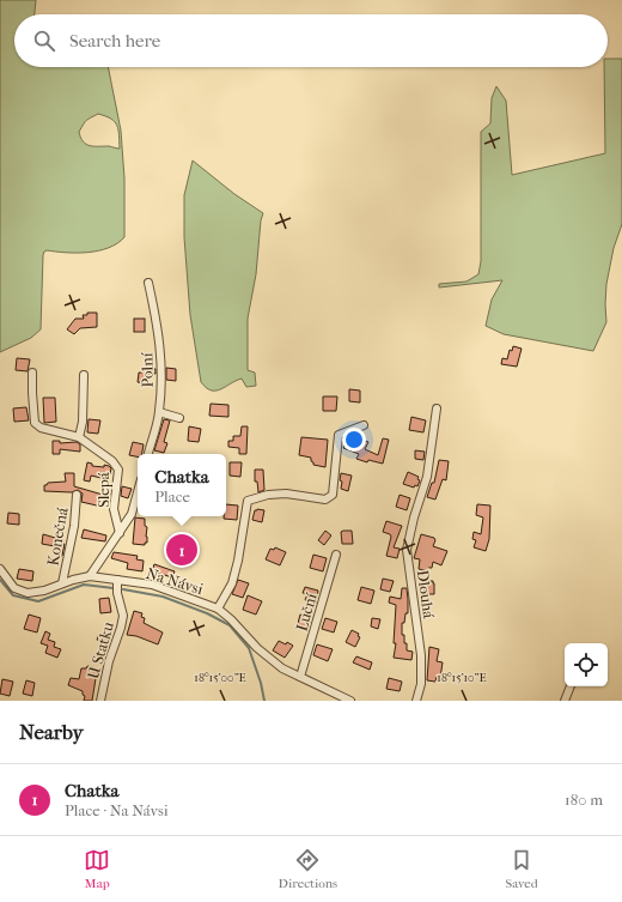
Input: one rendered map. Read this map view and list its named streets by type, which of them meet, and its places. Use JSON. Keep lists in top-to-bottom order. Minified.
{"streets":{"street":["Polní","Slepá","Konečná","Na Návsi","Dlouhá","Luční","U Statku"]},"crossings":[["Konečná","Na Návsi"],["Na Návsi","Luční"],["Na Návsi","U Statku"]],"page":{"search":"Search here","popup":["Chatka","Place"],"pins":"1","heading":"Nearby","list":[{"mark":"1","name":"Chatka","note":"Place · Na Návsi","value":"180 m"}],"nav":["Map","Directions","Saved"]},"coordinates":["18°15'00\"E","18°15'10\"E"]}
